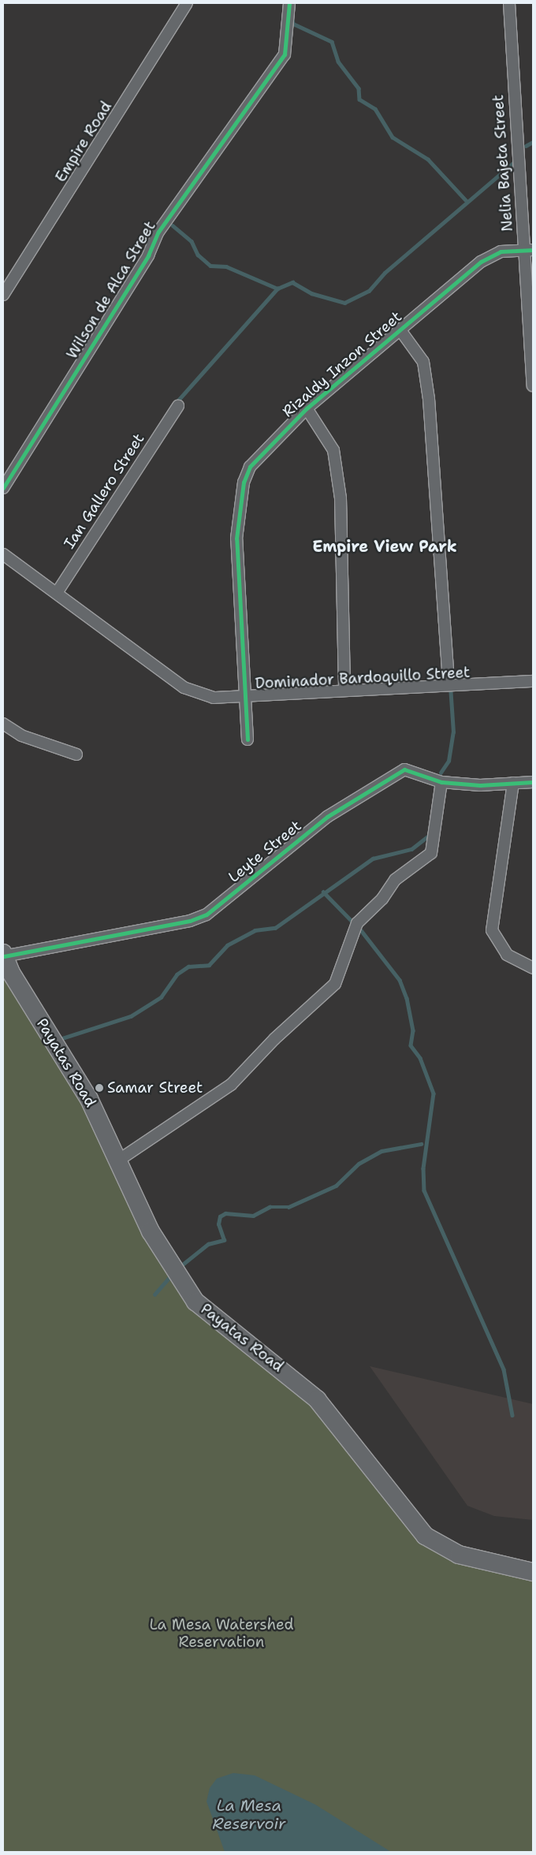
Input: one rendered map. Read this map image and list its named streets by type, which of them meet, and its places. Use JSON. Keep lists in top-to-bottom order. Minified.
{"streets":{"main road":["Payatas Road"],"street":["Empire Road","Nelia Bajeta Street","Wilson de Alca Street","Rizaldy Inzon Street","Ian Gallero Street","Dominador Bardoquillo Street","Leyte Street"]},"crossings":[["Nelia Bajeta Street","Rizaldy Inzon Street"],["Rizaldy Inzon Street","Dominador Bardoquillo Street"],["Ian Gallero Street","Dominador Bardoquillo Street"],["Leyte Street","Payatas Road"]],"districts":["Empire View Park"],"water":["La Mesa Reservoir"],"parks":["La Mesa Watershed Reservation"],"places":["Samar Street"]}
